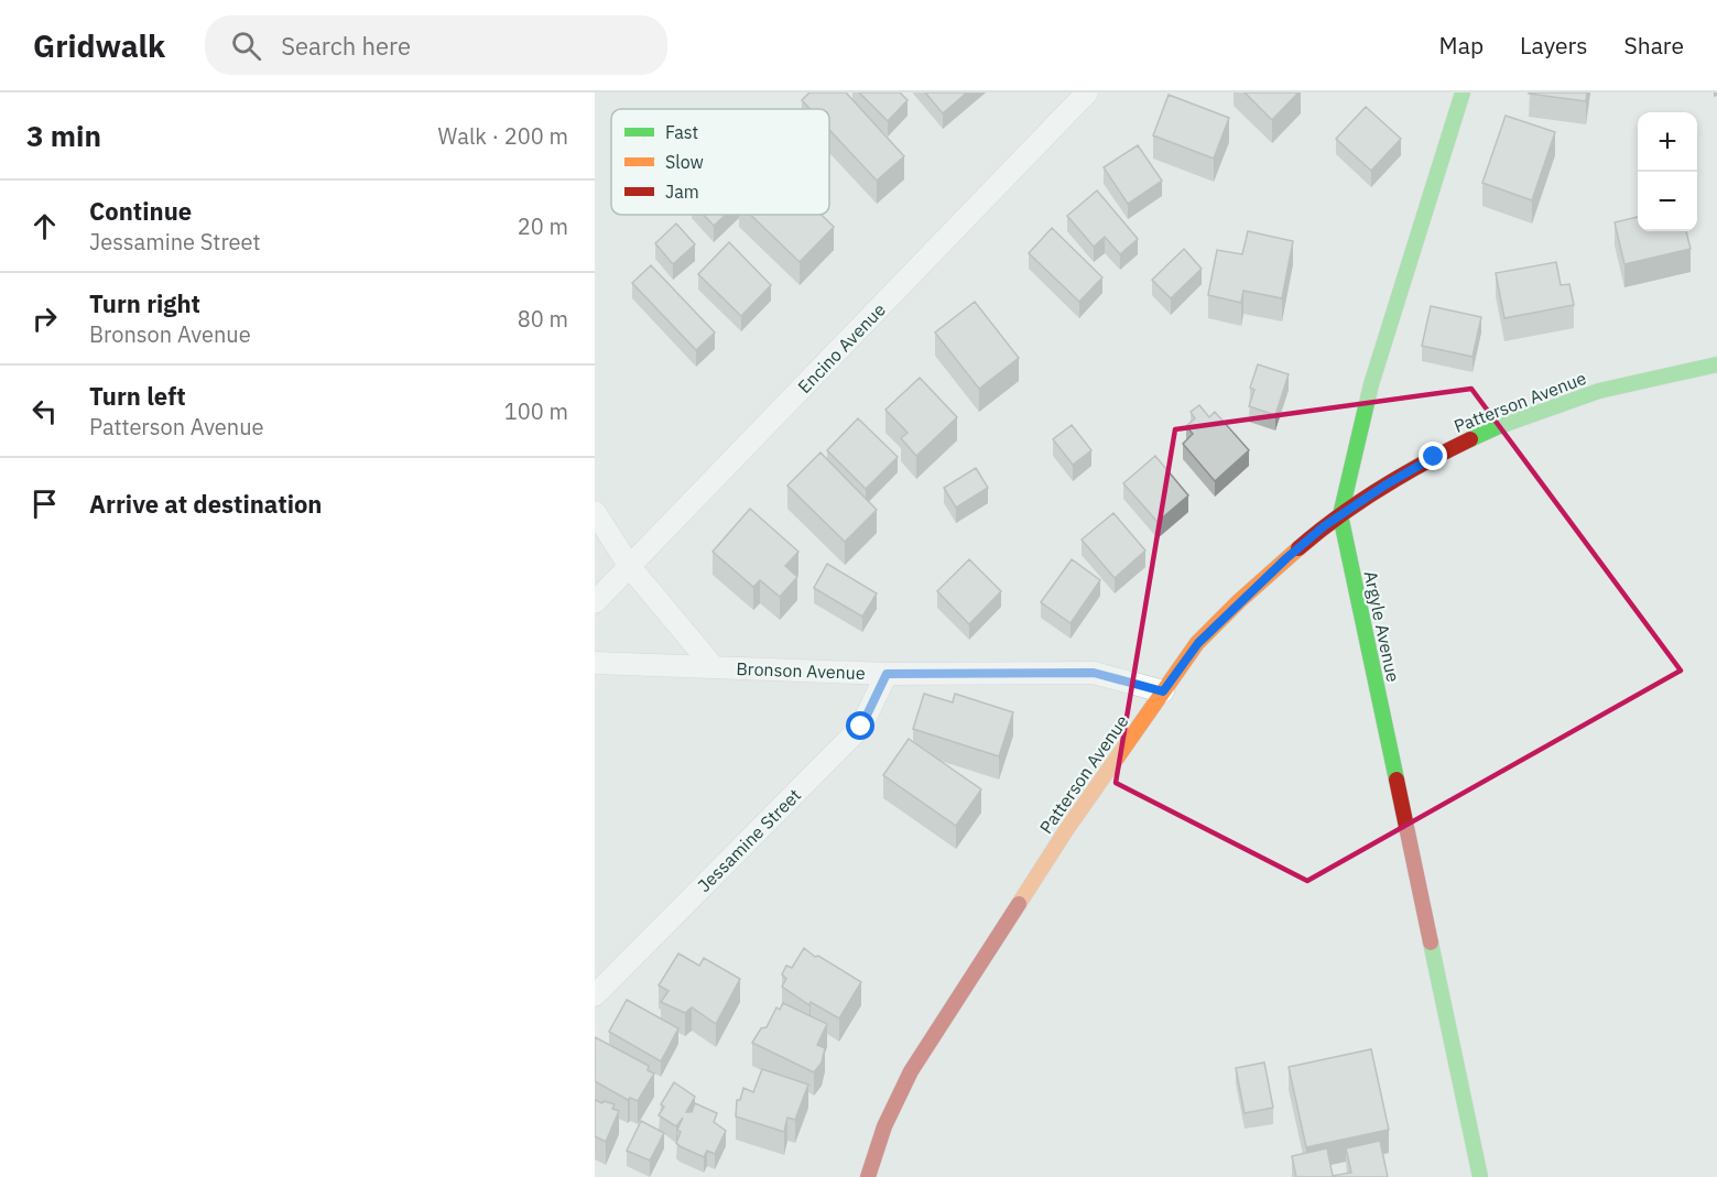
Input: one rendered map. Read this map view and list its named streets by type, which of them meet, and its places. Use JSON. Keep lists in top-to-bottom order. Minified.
{"streets":{"street":["Encino Avenue","Patterson Avenue","Argyle Avenue","Bronson Avenue","Jessamine Street"]},"crossings":[["Patterson Avenue","Argyle Avenue"],["Patterson Avenue","Bronson Avenue"],["Bronson Avenue","Jessamine Street"]],"legend":["Fast","Slow","Jam"],"page":{"header":"Gridwalk","search":"Search here","nav":["Map","Layers","Share"],"heading":["3 min","Walk · 200 m"],"map_buttons":["+","−"],"list":[["Continue","Jessamine Street","20 m"],["Turn right","Bronson Avenue","80 m"],["Turn left","Patterson Avenue","100 m"],"Arrive at destination"]}}
